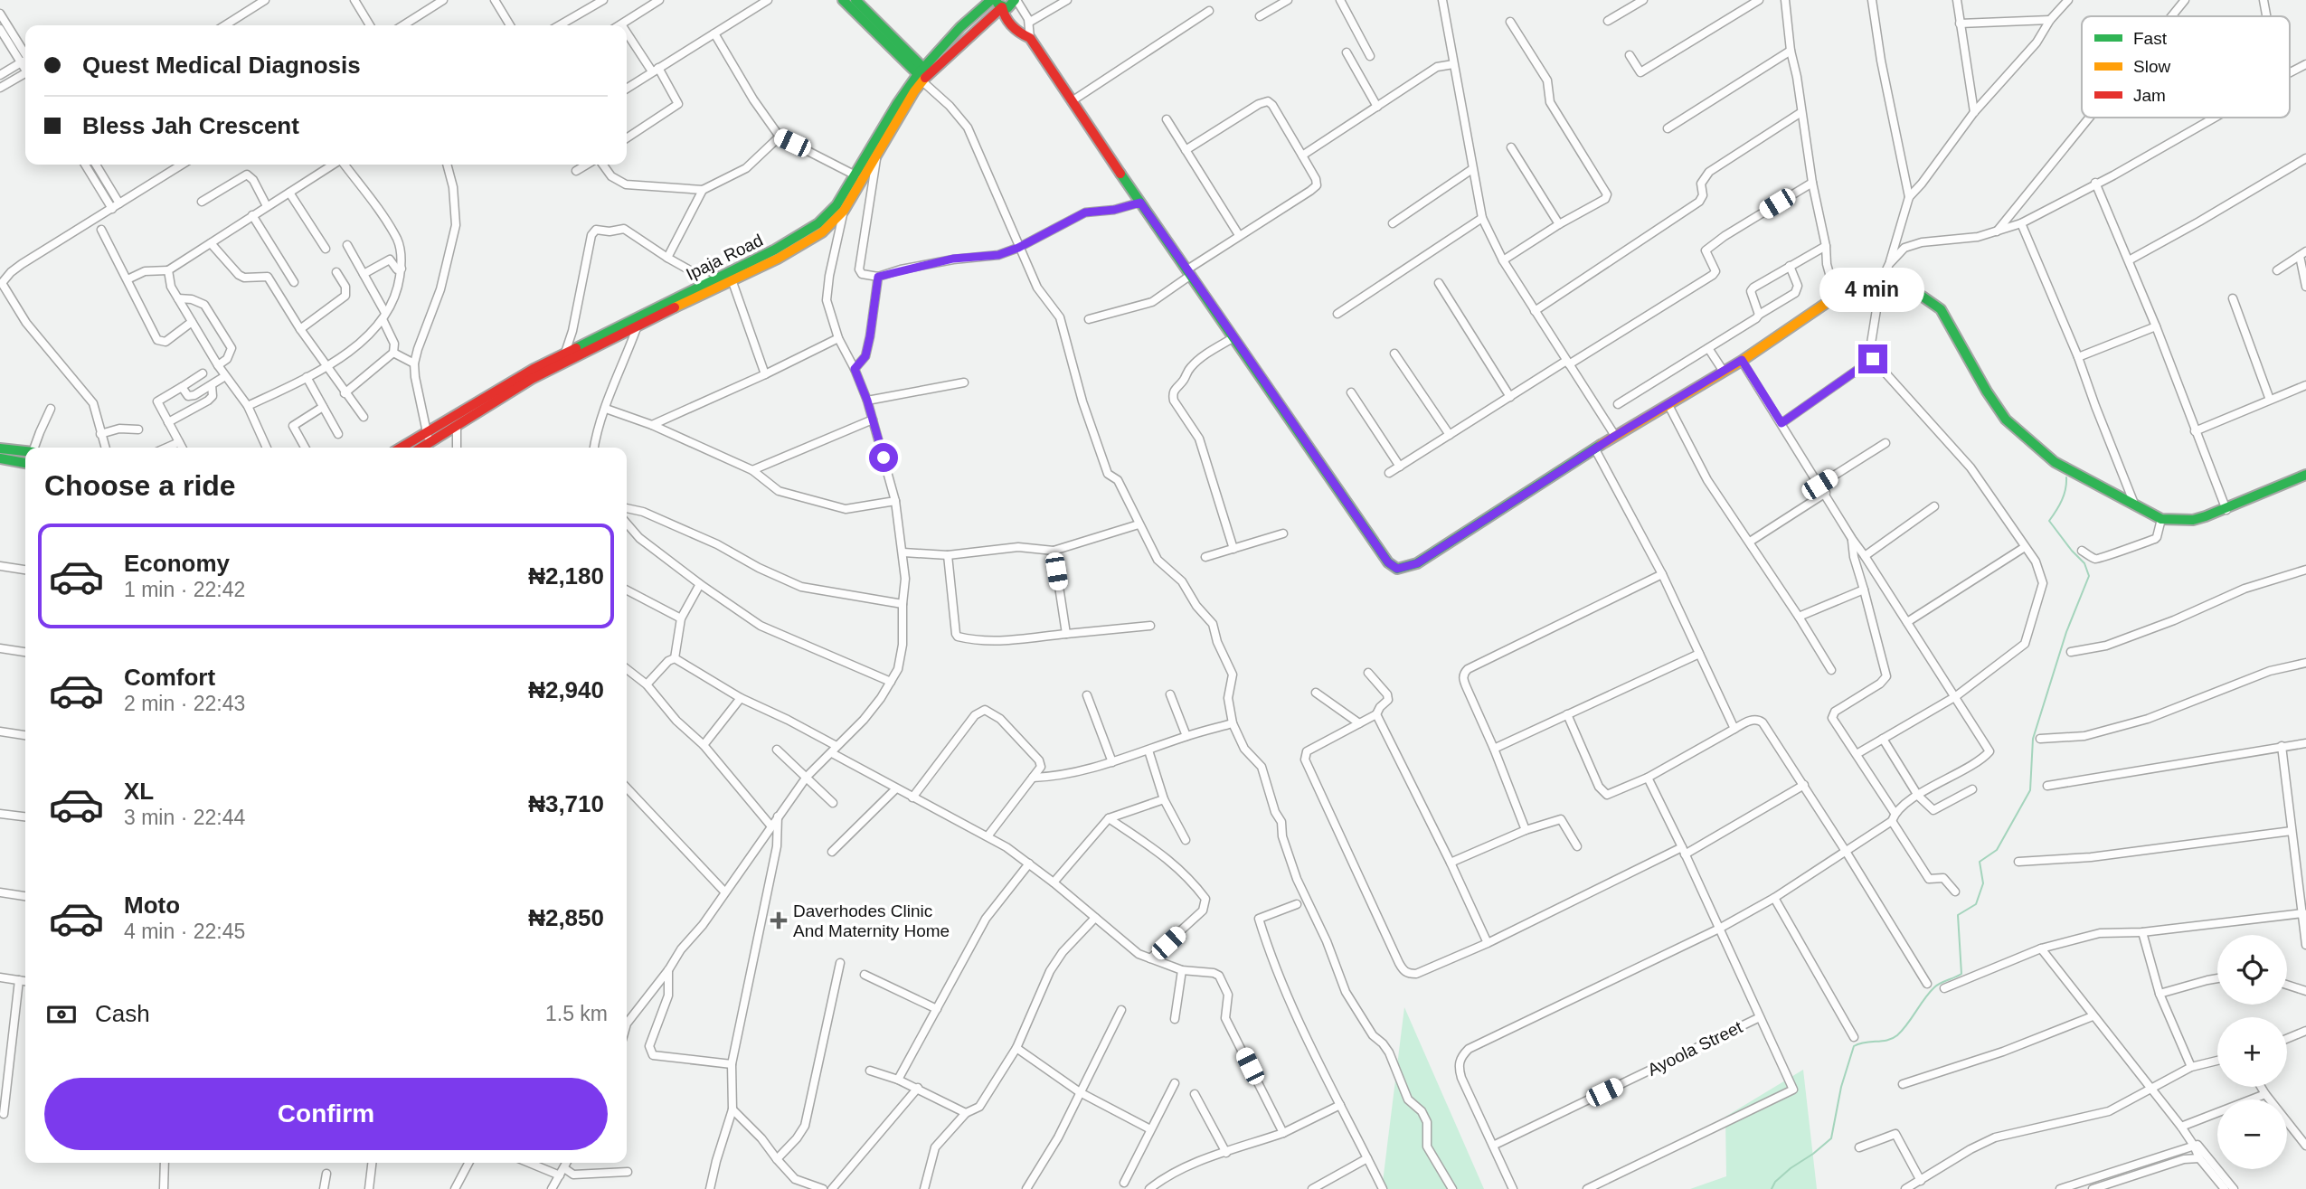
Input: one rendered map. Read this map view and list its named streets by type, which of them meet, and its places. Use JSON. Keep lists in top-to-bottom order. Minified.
{"streets":{"street":["Ipaja Road","Ayoola Street"]},"places":{"health":["Daverhodes Clinic And Maternity Home"]},"legend":["Fast","Slow","Jam"],"page":{"banner":["Quest Medical Diagnosis","Bless Jah Crescent"],"bubble":"4 min","heading":"Choose a ride","list":[{"name":"Economy","note":"1 min · 22:42","value":"₦2,180"},{"name":"Comfort","note":"2 min · 22:43","value":"₦2,940"},{"name":"XL","note":"3 min · 22:44","value":"₦3,710"},{"name":"Moto","note":"4 min · 22:45","value":"₦2,850"}],"map_buttons":["+","−"],"pay":["Cash","1.5 km"],"buttons":"Confirm"}}
